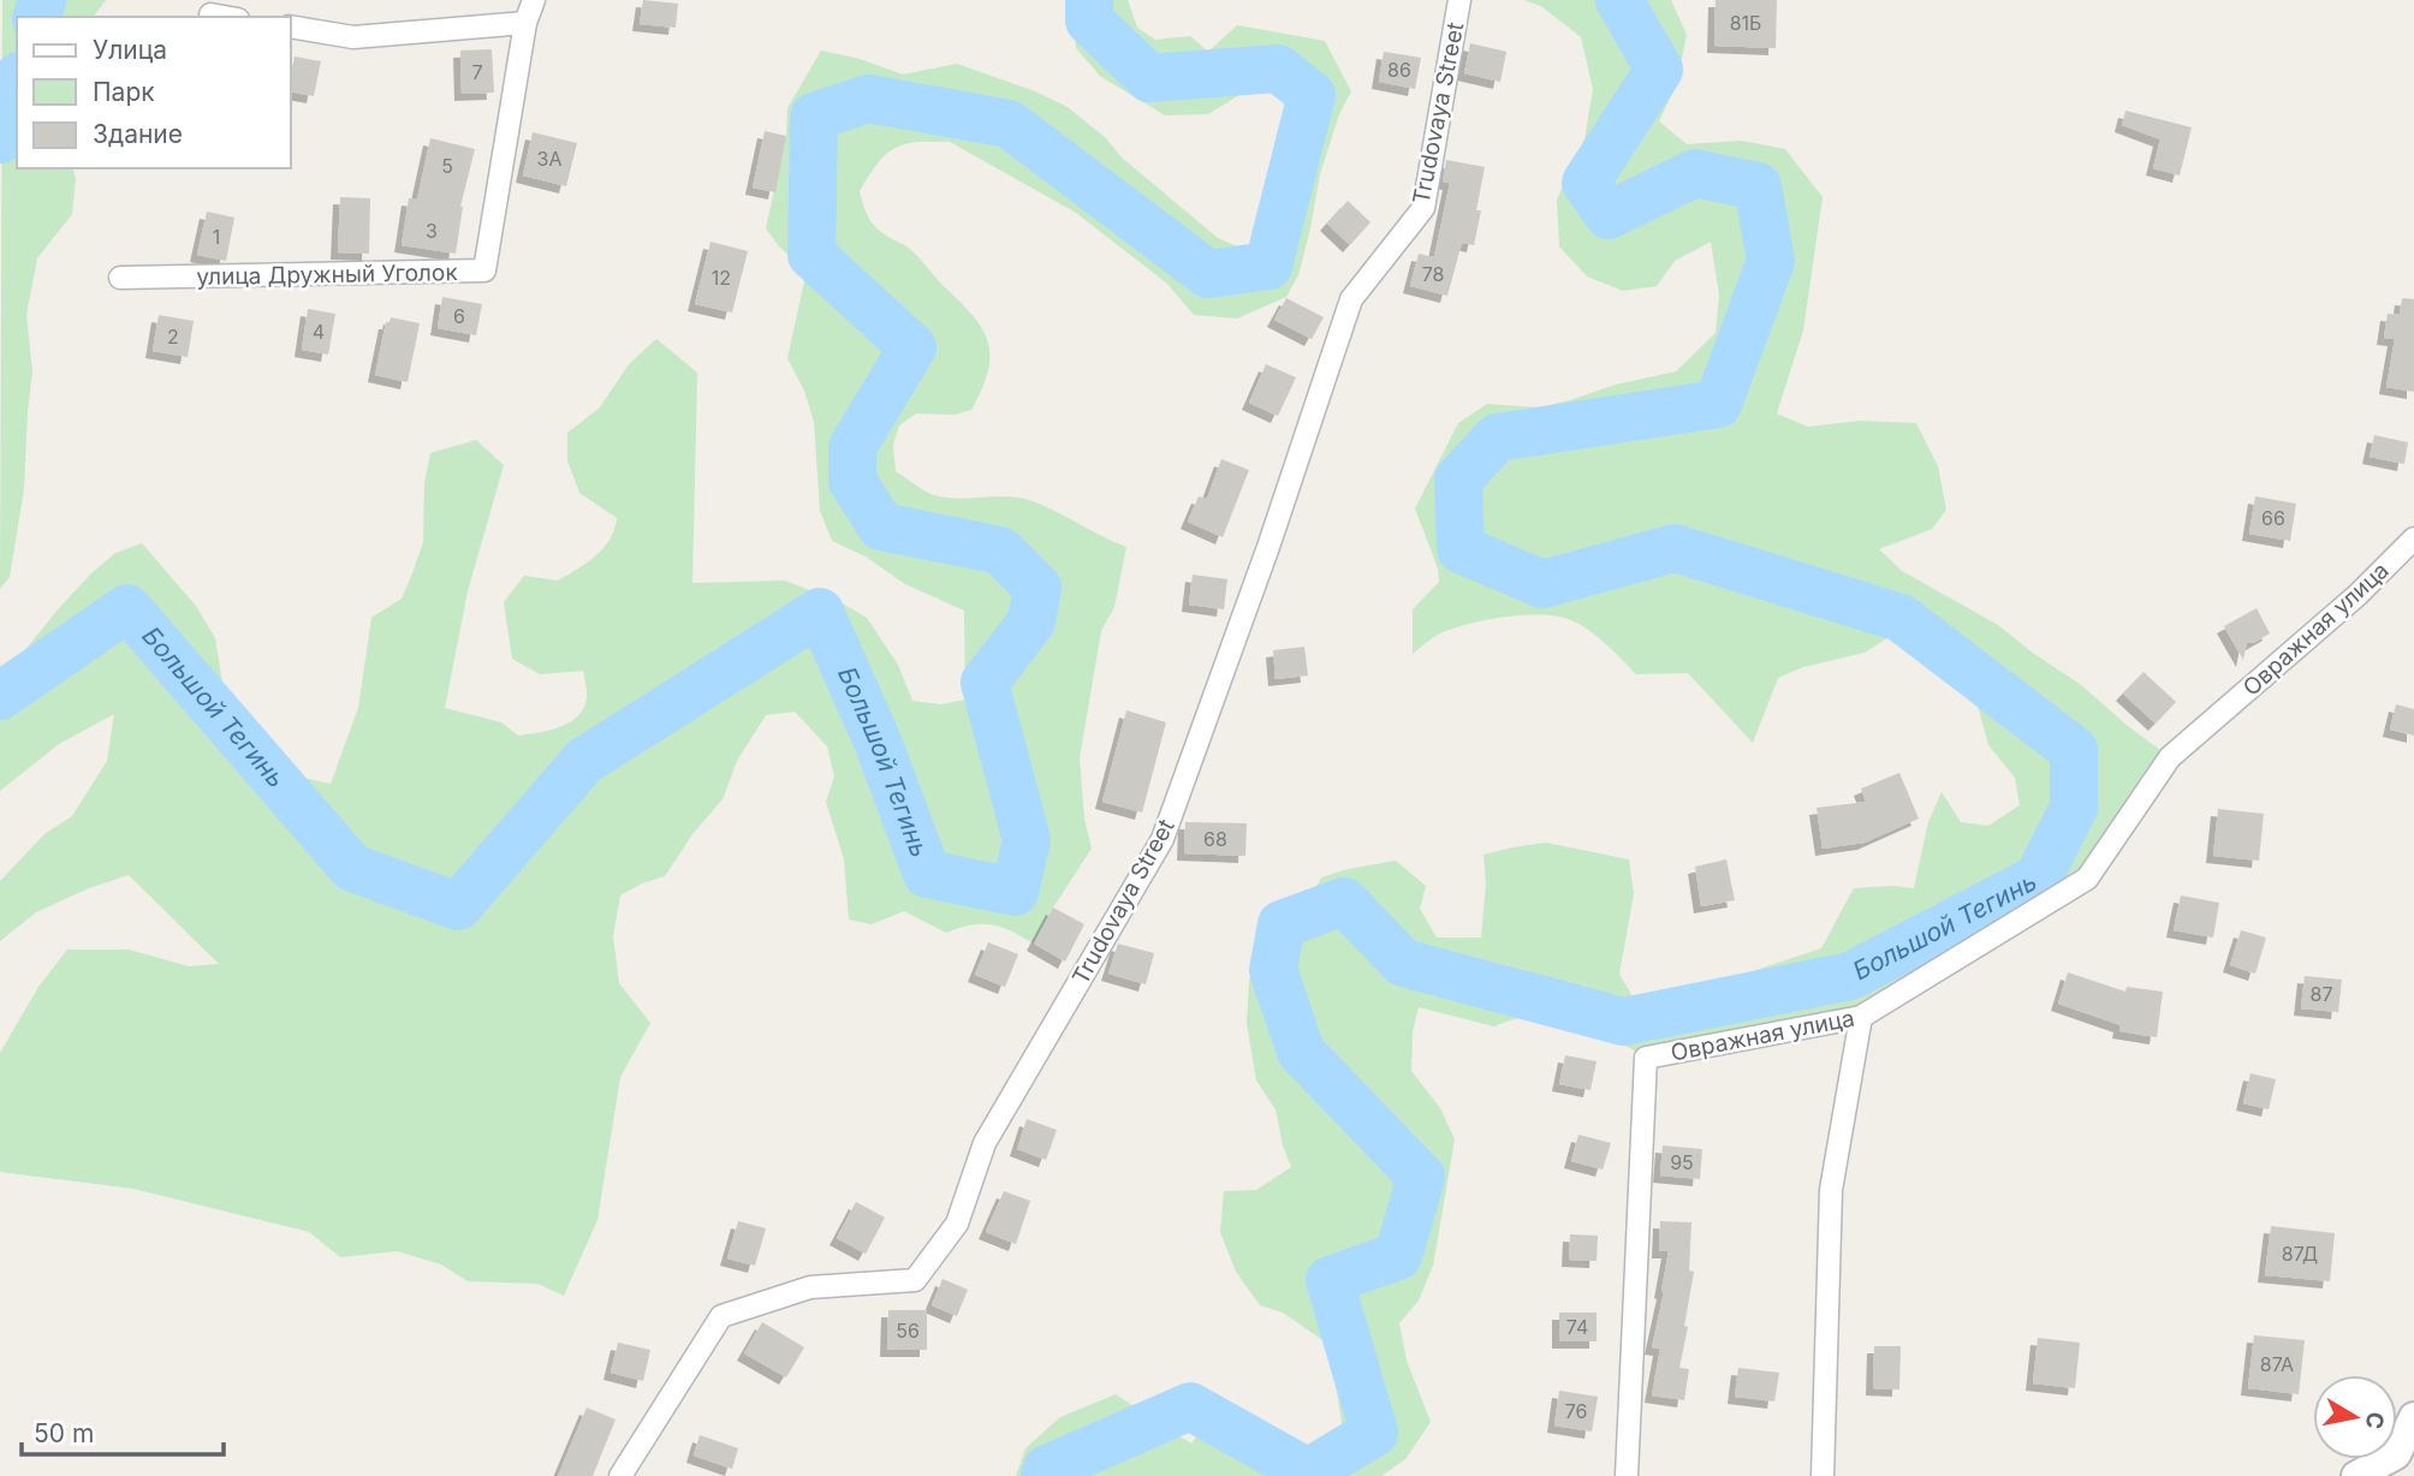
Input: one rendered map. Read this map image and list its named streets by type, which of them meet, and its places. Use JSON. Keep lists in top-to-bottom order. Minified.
{"streets":{"street":["Trudovaya Street","улица Дружный Уголок","Овражная улица"]},"water":["Большой Тегинь"],"house_numbers":["81Б","86","7","3А","5","3","1","78","12","6","4","2","66","68","87","95","87Д","74","56","87А","76"],"legend":["Улица","Парк","Здание"],"scale_bar":"50 m","north":"right"}
